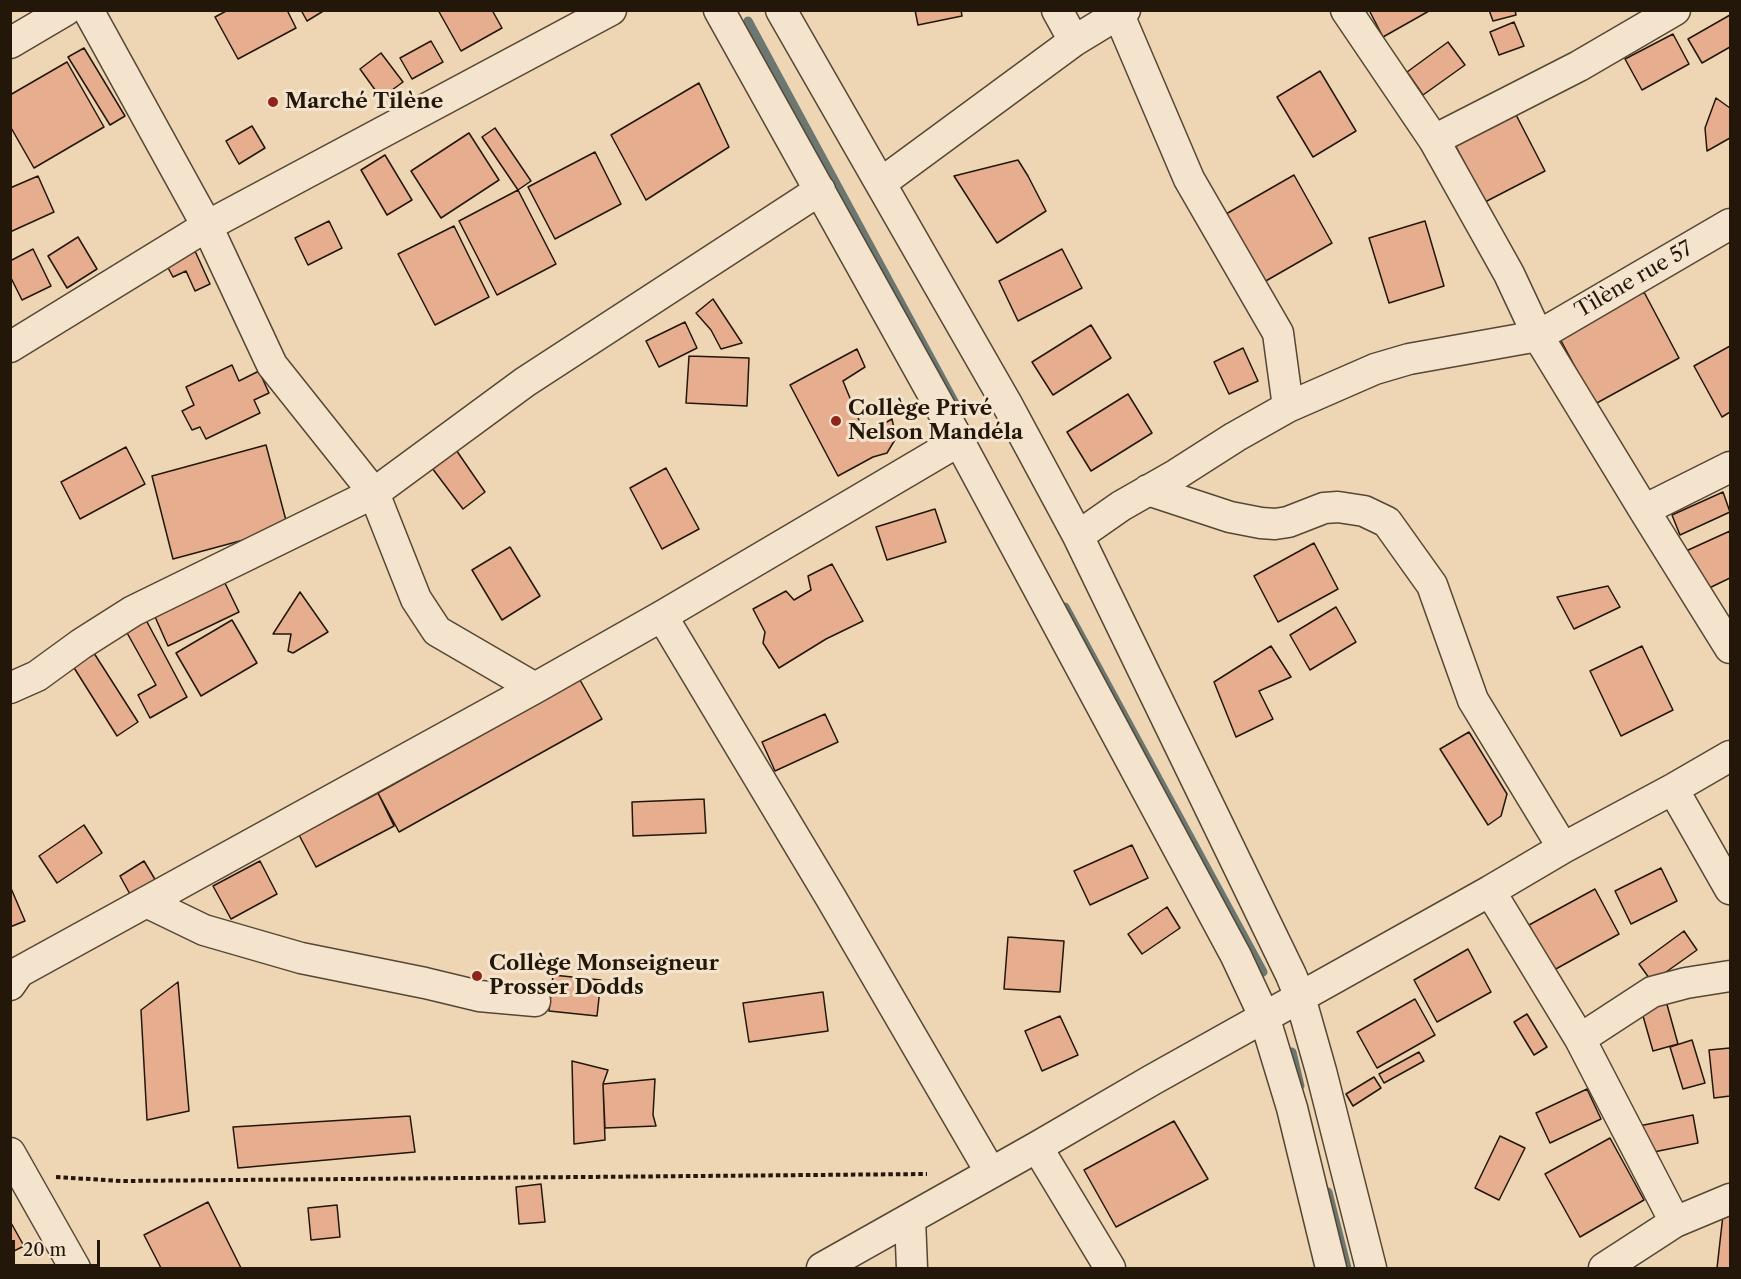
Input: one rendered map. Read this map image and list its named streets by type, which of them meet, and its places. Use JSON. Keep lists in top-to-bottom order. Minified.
{"streets":{"street":["Tilène rue 57"]},"places":["Marché Tilène","Collège Privé Nelson Mandéla","Collège Monseigneur Prosser Dodds"],"scale_bar":"20 m"}
